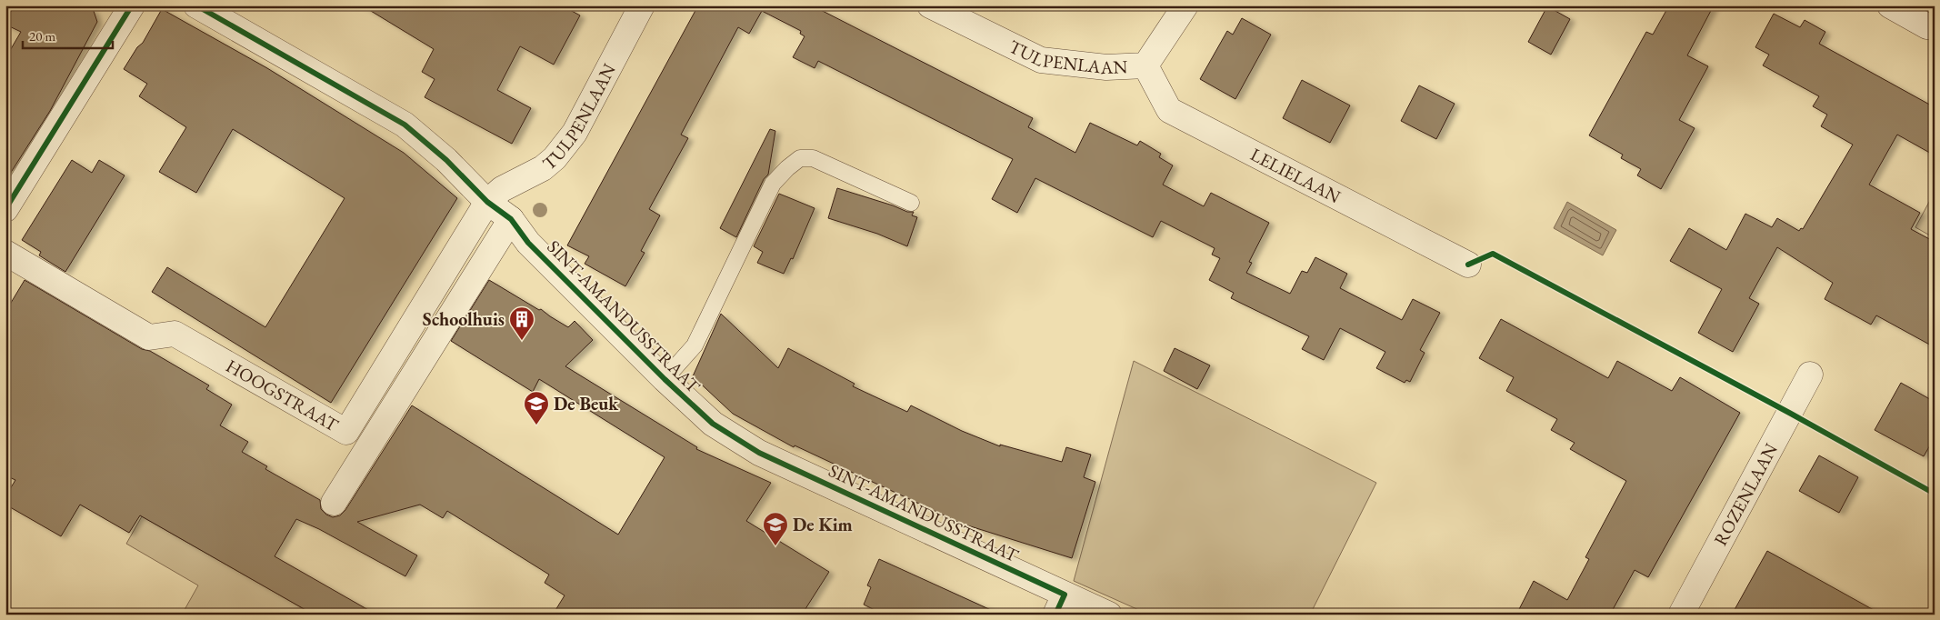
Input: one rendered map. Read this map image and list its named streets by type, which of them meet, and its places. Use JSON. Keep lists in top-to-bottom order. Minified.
{"streets":{"street":["TULPENLAAN","LELIELAAN","SINT-AMANDUSSTRAAT","HOOGSTRAAT","ROZENLAAN"]},"crossings":[["TULPENLAAN","LELIELAAN"],["TULPENLAAN","SINT-AMANDUSSTRAAT"],["TULPENLAAN","HOOGSTRAAT"],["SINT-AMANDUSSTRAAT","HOOGSTRAAT"]],"places":{"building":["Schoolhuis"],"school or university":["De Beuk","De Kim"]},"scale_bar":"20 m"}
